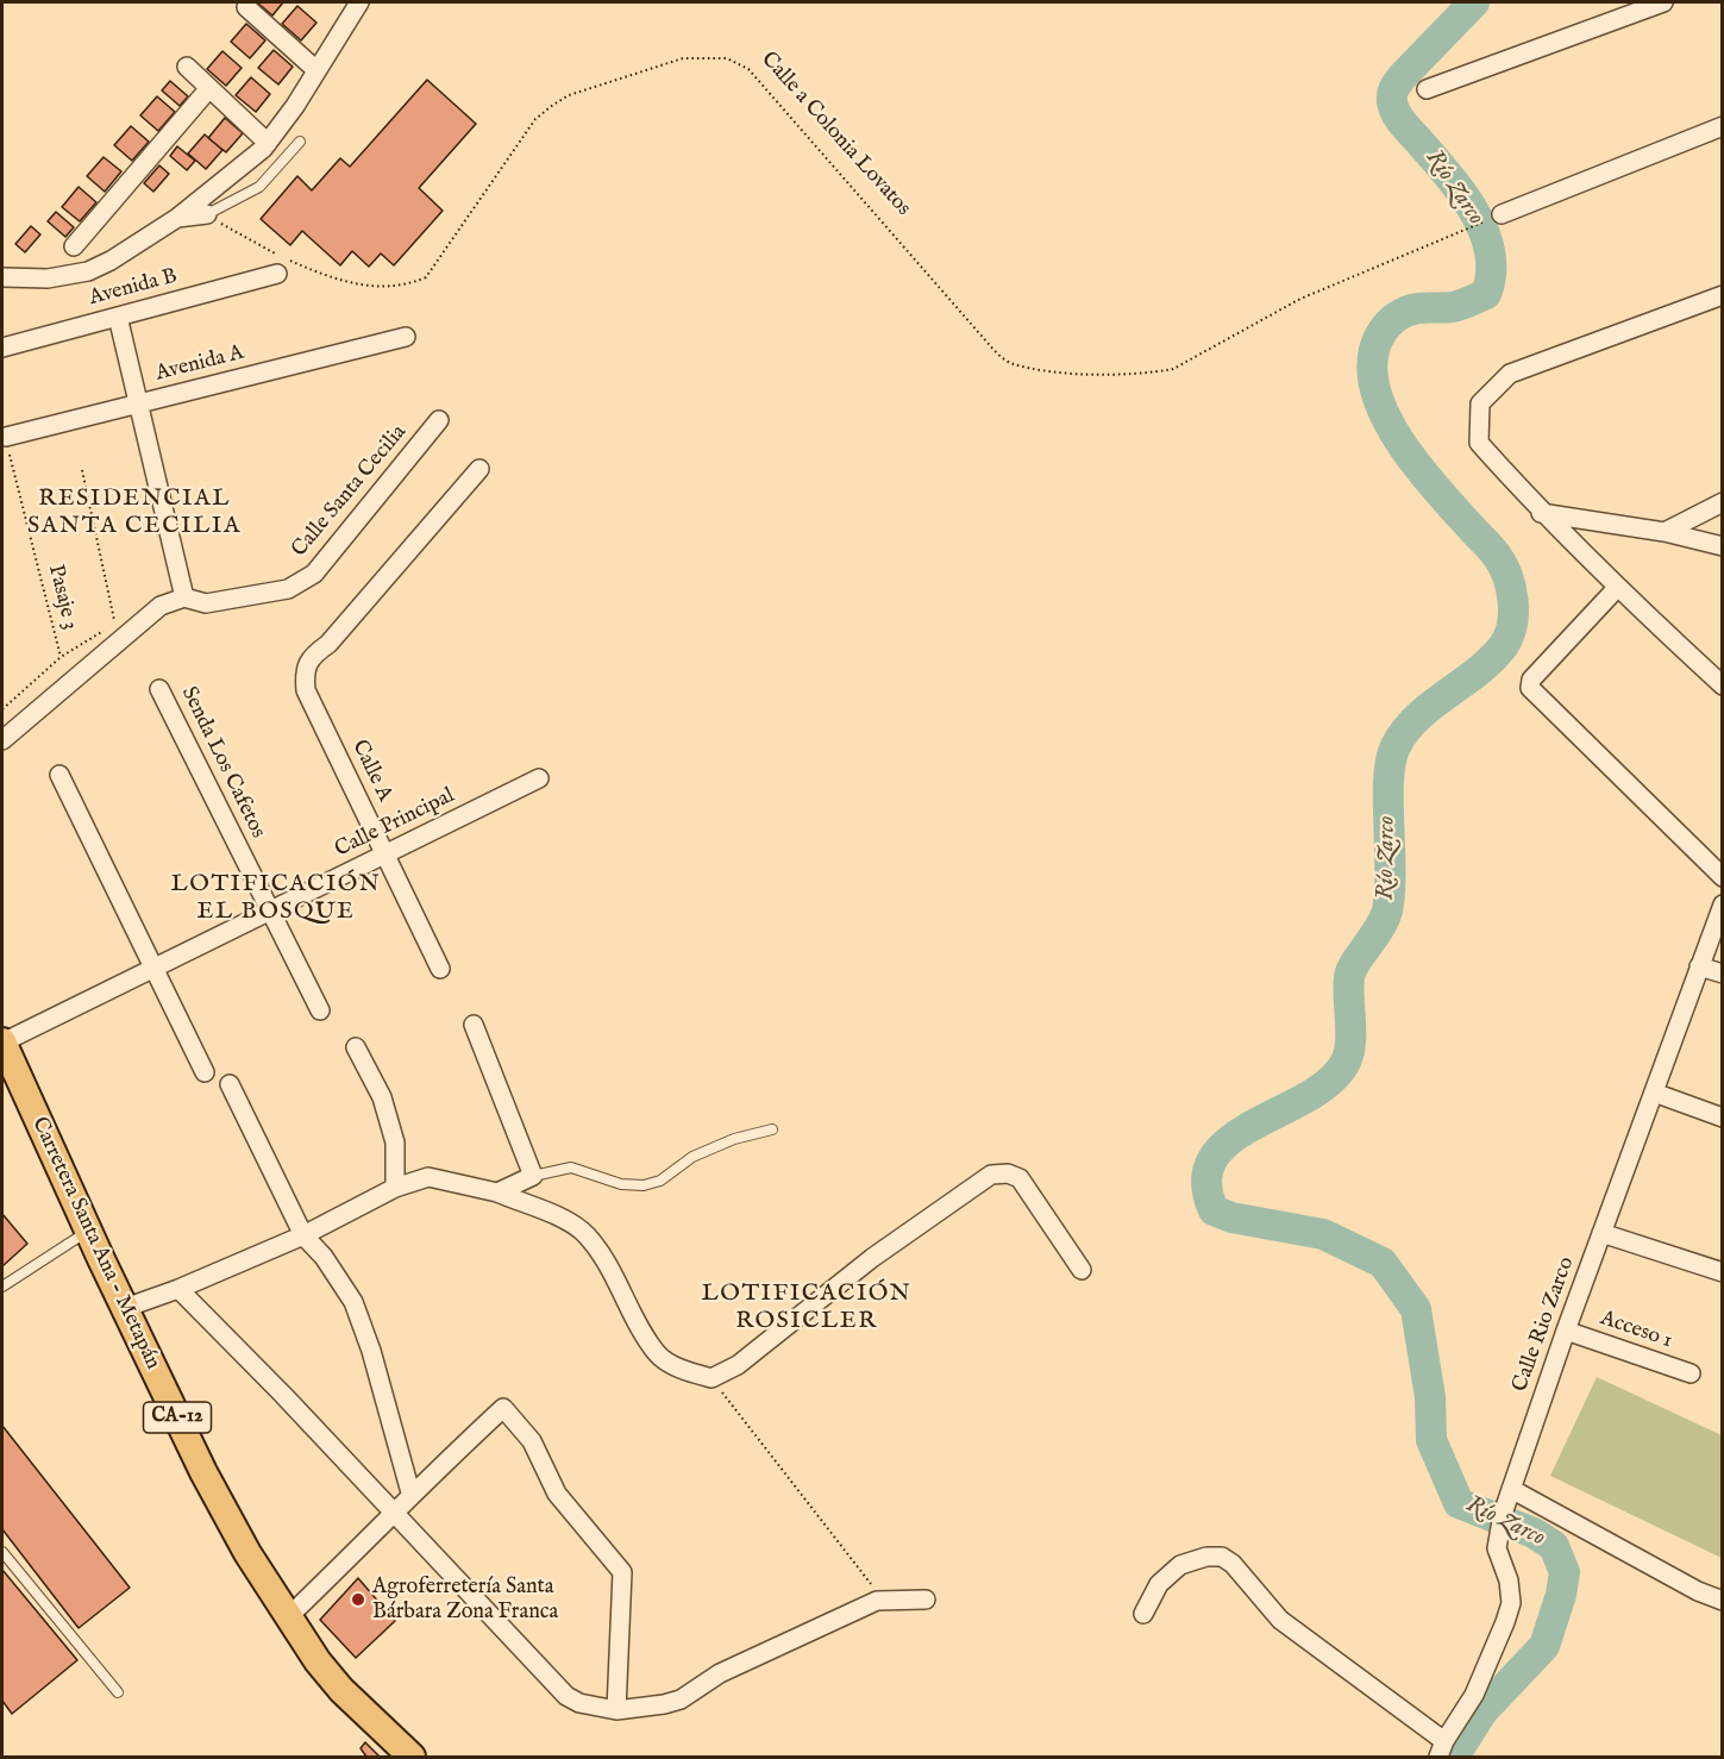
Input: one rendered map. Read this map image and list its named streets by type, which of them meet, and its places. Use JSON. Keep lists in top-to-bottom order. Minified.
{"streets":{"main road":["Carretera Santa Ana - Metapán","CA-12"],"street":["Avenida B","Avenida A","Calle Santa Cecilia","Senda Los Cafetos","Calle A","Calle Principal","Calle Rio Zarco","Acceso 1"],"path":["Calle a Colonia Lovatos","Pasaje 3"]},"crossings":[["Avenida A","Pasaje 3"],["Senda Los Cafetos","Calle Principal"],["Calle A","Calle Principal"],["Calle Principal","Carretera Santa Ana - Metapán"],["Calle Rio Zarco","Acceso 1"]],"districts":["RESIDENCIAL SANTA CECILIA","LOTIFICACIÓN EL BOSQUE","LOTIFICACIÓN ROSICLER"],"water":["Río Zarco"],"places":["Agroferretería Santa Bárbara Zona Franca"]}
